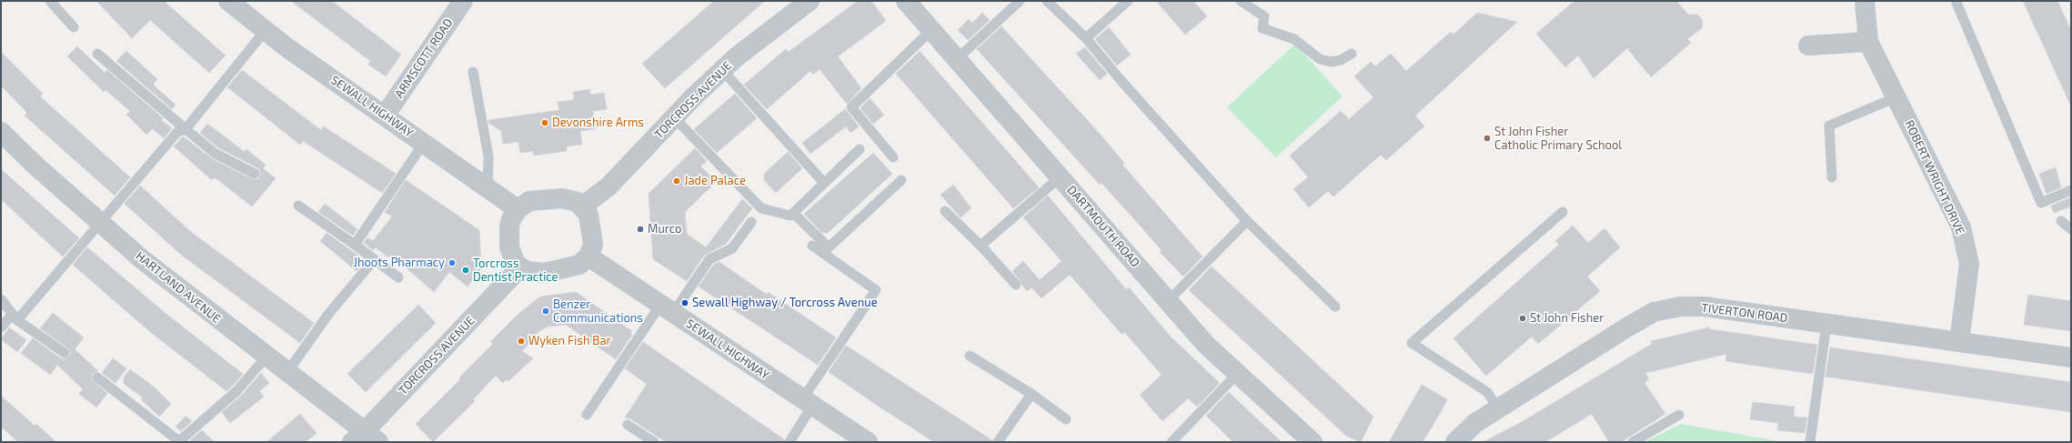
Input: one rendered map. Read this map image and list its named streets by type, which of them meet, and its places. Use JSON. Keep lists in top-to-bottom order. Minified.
{"streets":{"street":["ARMSCOTT ROAD","TORCROSS AVENUE","SEWALL HIGHWAY","ROBERT WRIGHT DRIVE","DARTMOUTH ROAD","HARTLAND AVENUE","TIVERTON ROAD"]},"crossings":[["ARMSCOTT ROAD","SEWALL HIGHWAY"],["TORCROSS AVENUE","SEWALL HIGHWAY"],["TORCROSS AVENUE","HARTLAND AVENUE"],["ROBERT WRIGHT DRIVE","TIVERTON ROAD"]],"places":["Devonshire Arms","St John Fisher Catholic Primary School","Jade Palace","Murco","Jhoots Pharmacy","Torcross Dentist Practice","Sewall Highway / Torcross Avenue","Benzer Communications","St John Fisher","Wyken Fish Bar"]}
